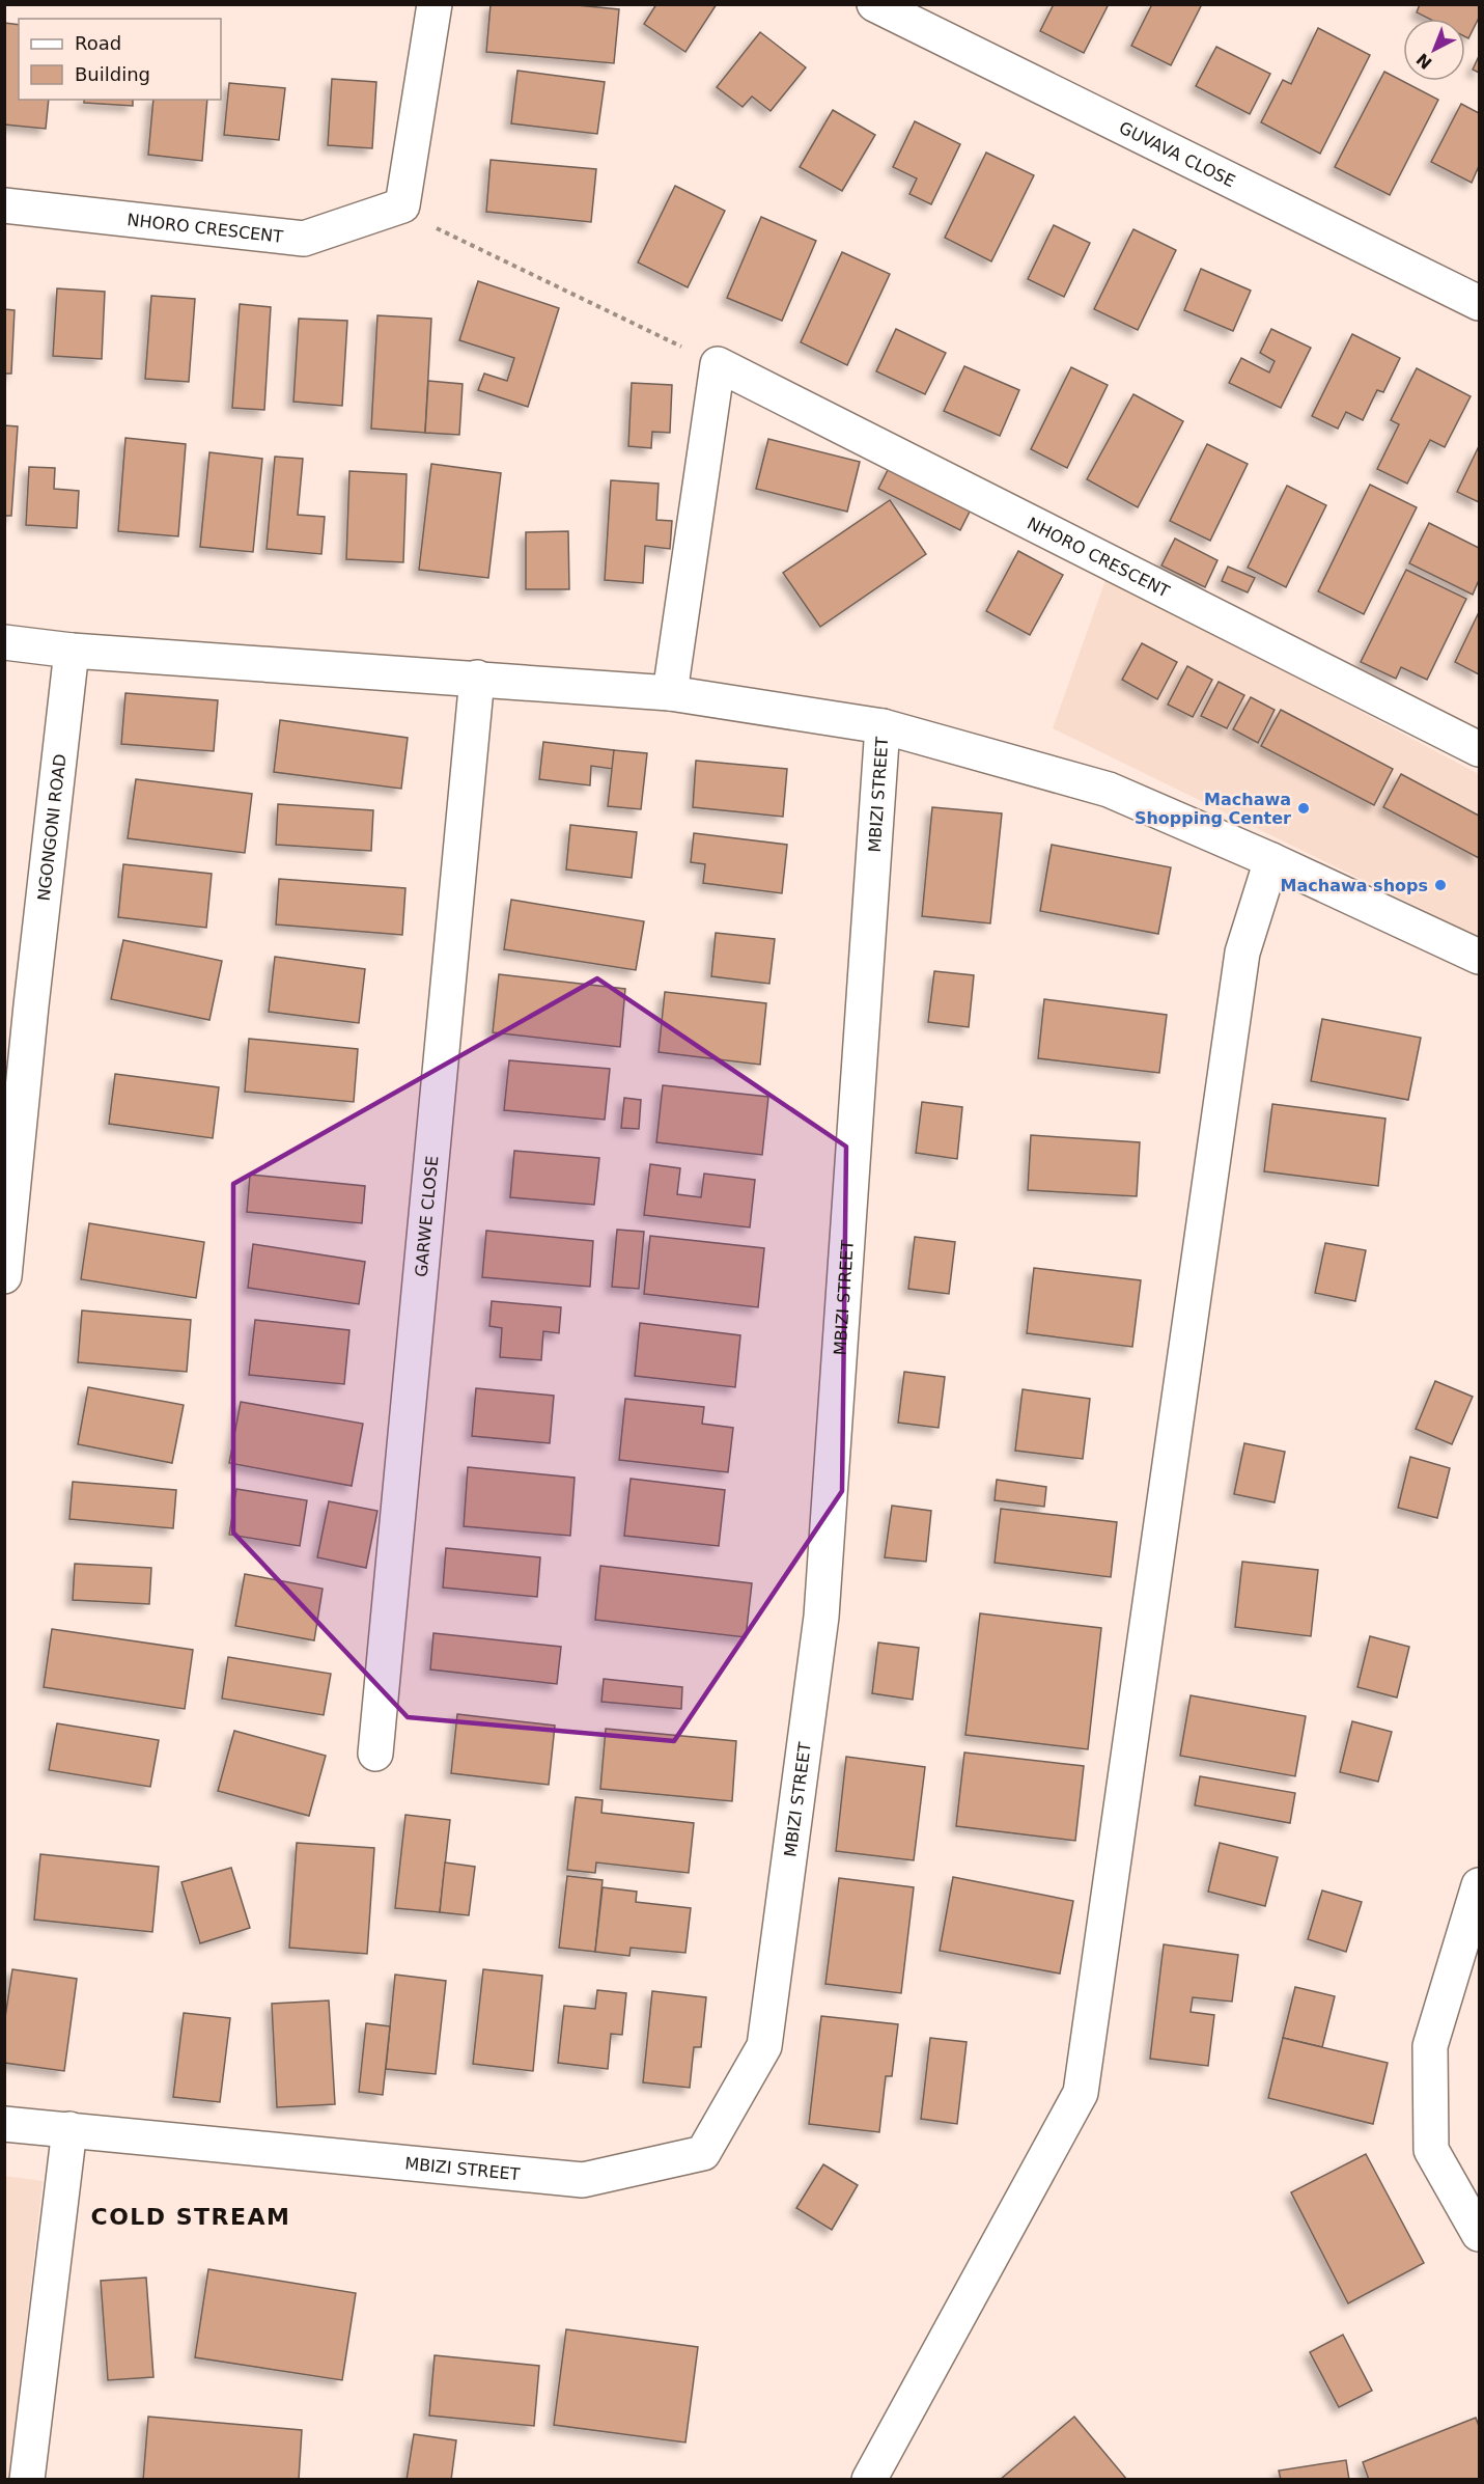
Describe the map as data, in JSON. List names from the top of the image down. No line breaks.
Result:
{"streets":{"street":["GUVAVA CLOSE","NHORO CRESCENT","MBIZI STREET","NGONGONI ROAD","GARWE CLOSE"]},"districts":["COLD STREAM"],"places":["Machawa Shopping Center","Machawa shops"],"legend":["Road","Building"],"north":"bottom left"}
